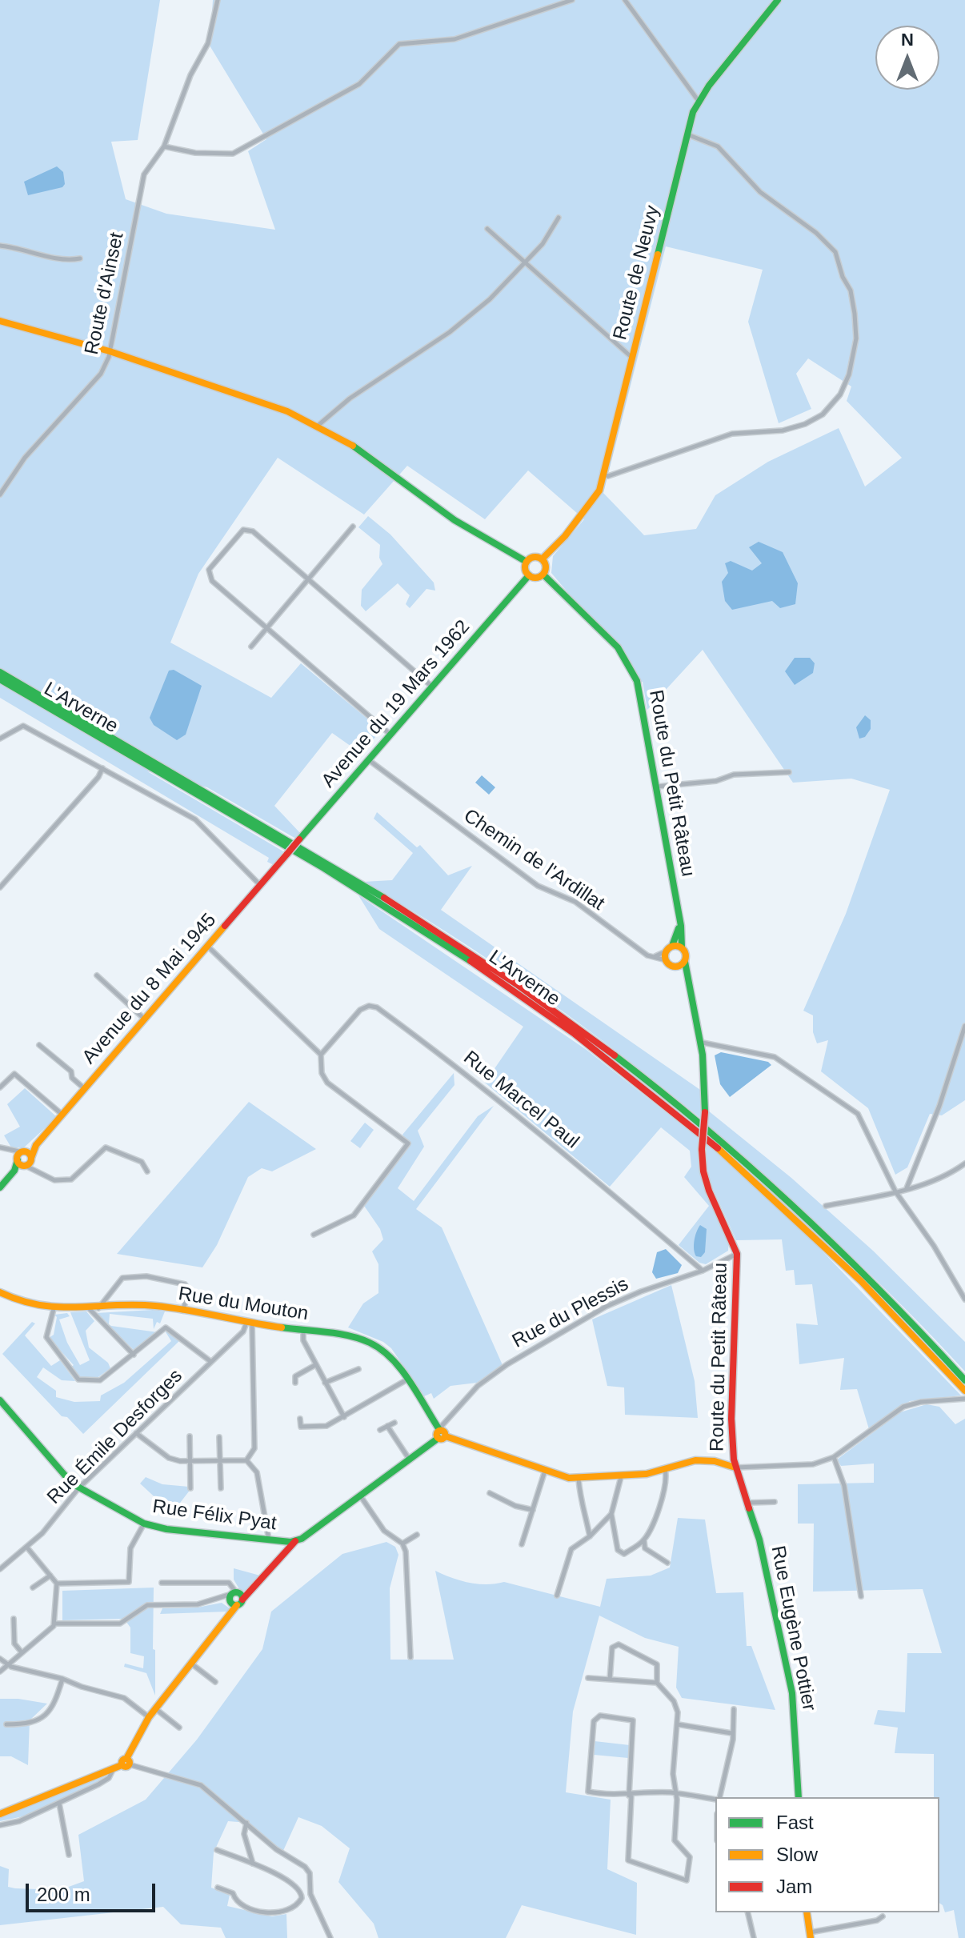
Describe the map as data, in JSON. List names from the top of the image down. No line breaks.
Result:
{"streets":{"main road":["Route de Neuvy","Avenue du 19 Mars 1962","L'Arverne","Route du Petit Râteau","Avenue du 8 Mai 1945","Rue du Mouton","Rue Félix Pyat","Rue Eugène Pottier"],"street":["Route d'Ainset","Chemin de l'Ardillat","Rue Marcel Paul","Rue du Plessis","Rue Émile Desforges"]},"crossings":[["Route de Neuvy","Avenue du 19 Mars 1962"],["Route de Neuvy","Route du Petit Râteau"],["Avenue du 19 Mars 1962","Route du Petit Râteau"],["Avenue du 19 Mars 1962","Chemin de l'Ardillat"],["Avenue du 19 Mars 1962","Avenue du 8 Mai 1945"],["Route du Petit Râteau","Chemin de l'Ardillat"],["Route du Petit Râteau","Rue du Plessis"],["Route du Petit Râteau","Rue Eugène Pottier"],["Rue Marcel Paul","Rue du Plessis"],["Rue du Mouton","Rue du Plessis"],["Rue du Mouton","Rue Émile Desforges"],["Rue du Mouton","Rue Félix Pyat"],["Rue du Plessis","Rue Félix Pyat"],["Rue Émile Desforges","Rue Félix Pyat"]],"legend":["Fast","Slow","Jam"],"scale_bar":"200 m","north":"top"}
